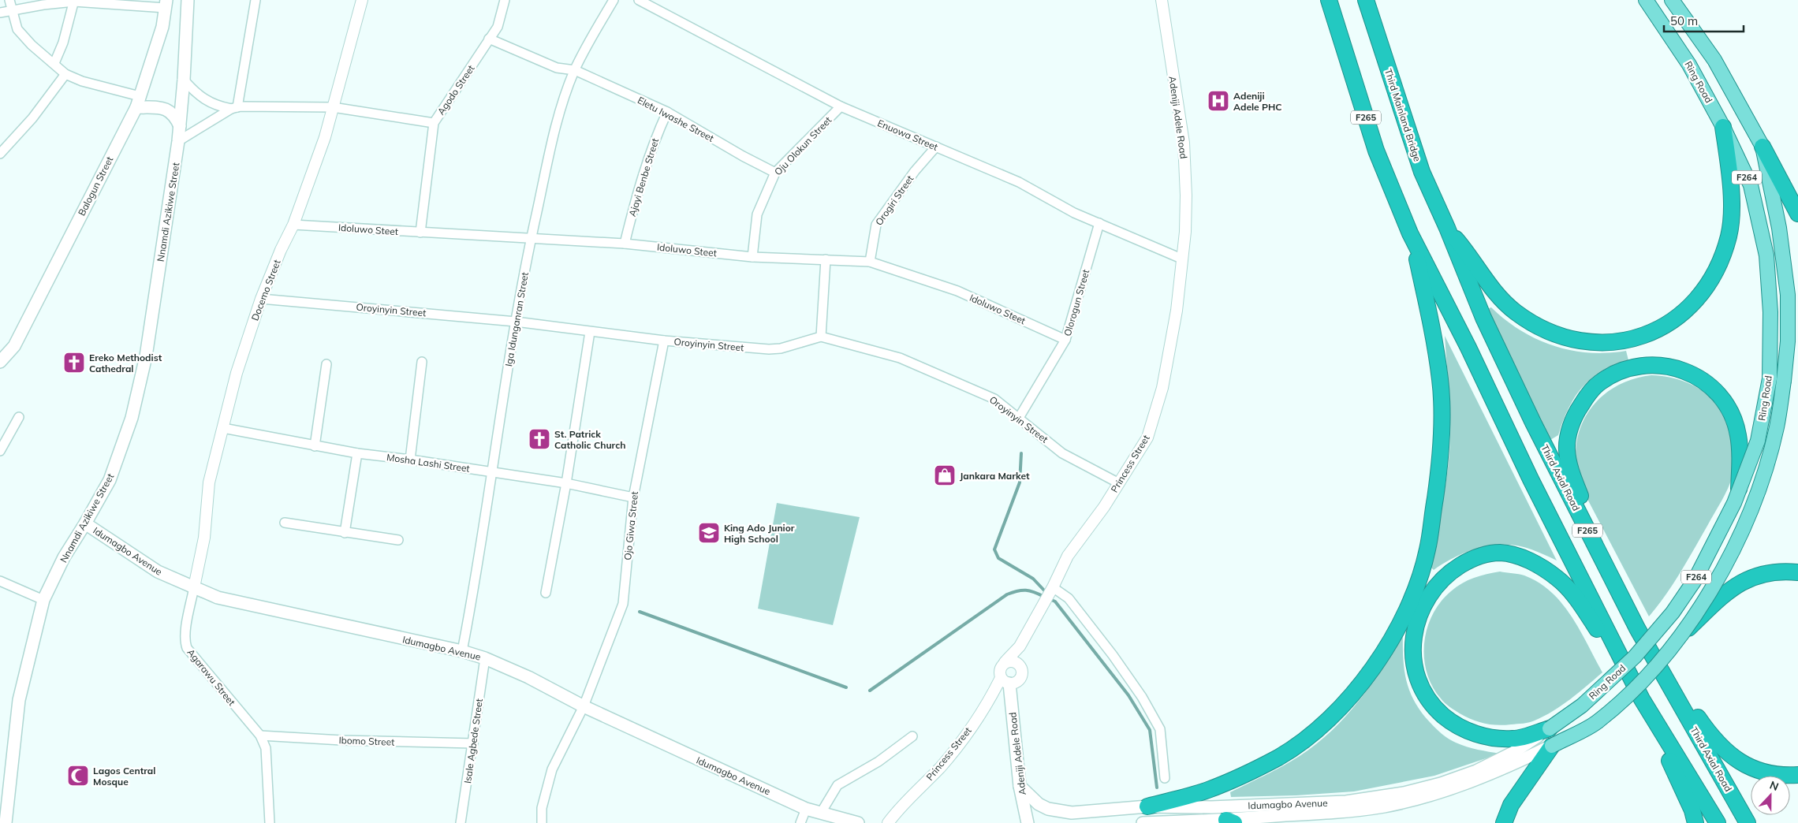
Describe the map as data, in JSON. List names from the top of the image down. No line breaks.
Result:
{"streets":{"highway":["Third Mainland Bridge","F265","F264","Third Axial Road"],"main road":["Ring Road","Adeniji Adele Road","Balogun Street","Nnamdi Azikiwe Street","Idumagbo Avenue"],"street":["Agodo Street","Eletu Iwashe Street","Enuowa Street","Oju Olokun Street","Ajayi Benbe Street","Orogiri Street","Idoluwo Steet","Docemo Street","Olorogun Street","Oroyinyin Street","Iga Idunganran Street","Mosha Lashi Street","Princess Street","Ojo Giwa Street","Agarawu Street","Ibomo Street","Isale Agbede Street"]},"crossings":[["Ring Road","F264"],["Ring Road","Idumagbo Avenue"],["Agodo Street","Eletu Iwashe Street"],["Agodo Street","Idoluwo Steet"],["Third Mainland Bridge","Third Axial Road"],["Adeniji Adele Road","Enuowa Street"],["Adeniji Adele Road","Princess Street"],["Adeniji Adele Road","Idumagbo Avenue"],["F265","F264"],["Eletu Iwashe Street","Oju Olokun Street"],["Eletu Iwashe Street","Ajayi Benbe Street"],["Eletu Iwashe Street","Iga Idunganran Street"],["Enuowa Street","Oju Olokun Street"],["Enuowa Street","Orogiri Street"],["Enuowa Street","Olorogun Street"],["Enuowa Street","Princess Street"],["Oju Olokun Street","Idoluwo Steet"],["Ajayi Benbe Street","Idoluwo Steet"],["F264","Idumagbo Avenue"],["Orogiri Street","Idoluwo Steet"],["Nnamdi Azikiwe Street","Idumagbo Avenue"],["Idoluwo Steet","Docemo Street"],["Idoluwo Steet","Olorogun Street"],["Idoluwo Steet","Iga Idunganran Street"],["Docemo Street","Oroyinyin Street"],["Docemo Street","Mosha Lashi Street"],["Docemo Street","Idumagbo Avenue"],["Docemo Street","Agarawu Street"],["Olorogun Street","Oroyinyin Street"],["Oroyinyin Street","Iga Idunganran Street"],["Oroyinyin Street","Princess Street"],["Oroyinyin Street","Ojo Giwa Street"],["Iga Idunganran Street","Mosha Lashi Street"],["Iga Idunganran Street","Idumagbo Avenue"],["Mosha Lashi Street","Ojo Giwa Street"],["Ojo Giwa Street","Idumagbo Avenue"],["Idumagbo Avenue","Agarawu Street"],["Idumagbo Avenue","Isale Agbede Street"],["Agarawu Street","Ibomo Street"],["Ibomo Street","Isale Agbede Street"]],"places":{"hospital":["Adeniji Adele PHC"],"church":["Ereko Methodist Cathedral","St. Patrick Catholic Church"],"shop":["Jankara Market"],"school or university":["King Ado Junior High School"],"mosque":["Lagos Central Mosque"]},"scale_bar":"50 m","north":"top"}
